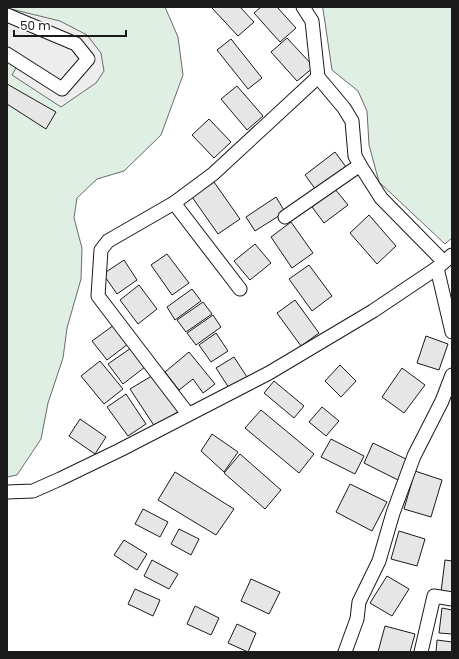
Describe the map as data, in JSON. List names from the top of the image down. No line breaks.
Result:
{"scale_bar":"50 m"}
